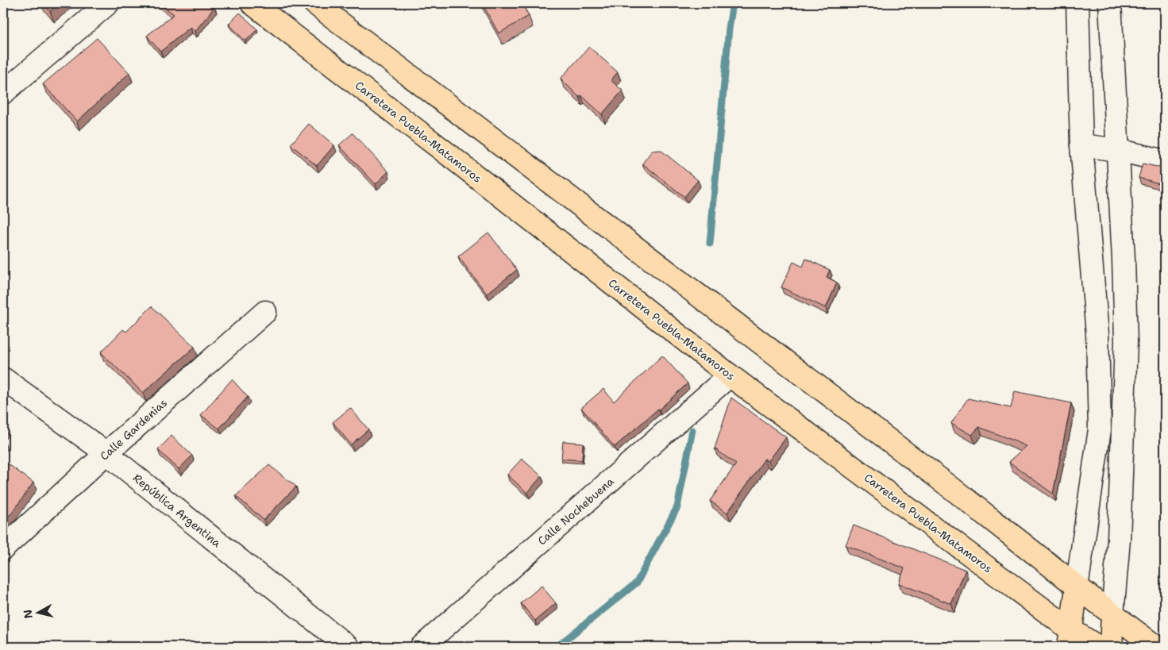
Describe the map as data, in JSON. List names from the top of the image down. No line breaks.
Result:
{"streets":{"main road":["Carretera Puebla-Matamoros"],"street":["Calle Gardenias","República Argentina","Calle Nochebuena"]},"crossings":[["Carretera Puebla-Matamoros","Calle Nochebuena"],["Calle Gardenias","República Argentina"]],"north":"left"}
